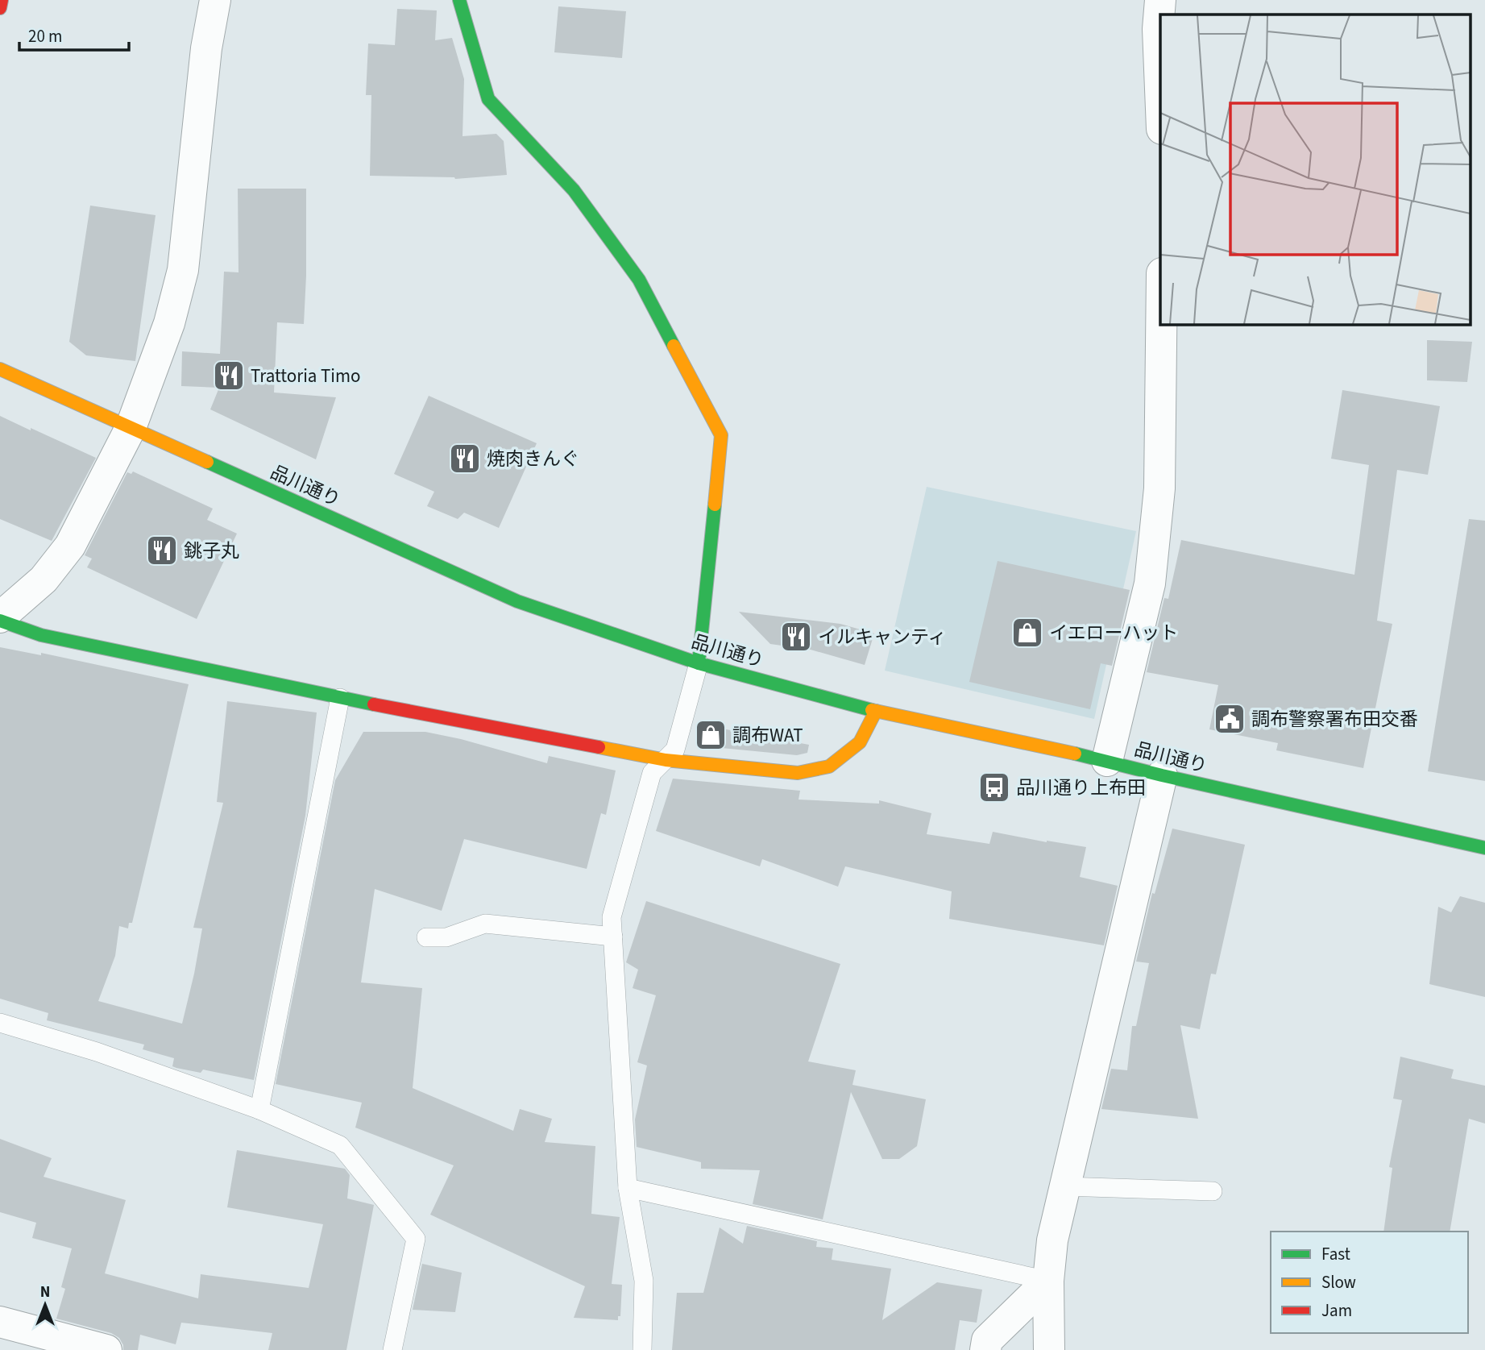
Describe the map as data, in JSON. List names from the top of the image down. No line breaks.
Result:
{"streets":{"street":["品川通り"]},"places":{"restaurant":["Trattoria Timo","焼肉きんぐ","銚子丸","イルキャンティ"],"shop":["イエローハット","調布WAT"],"public building":["調布警察署布田交番"],"bus stop":["品川通り上布田"]},"legend":["Fast","Slow","Jam"],"scale_bar":"20 m","north":"top"}
